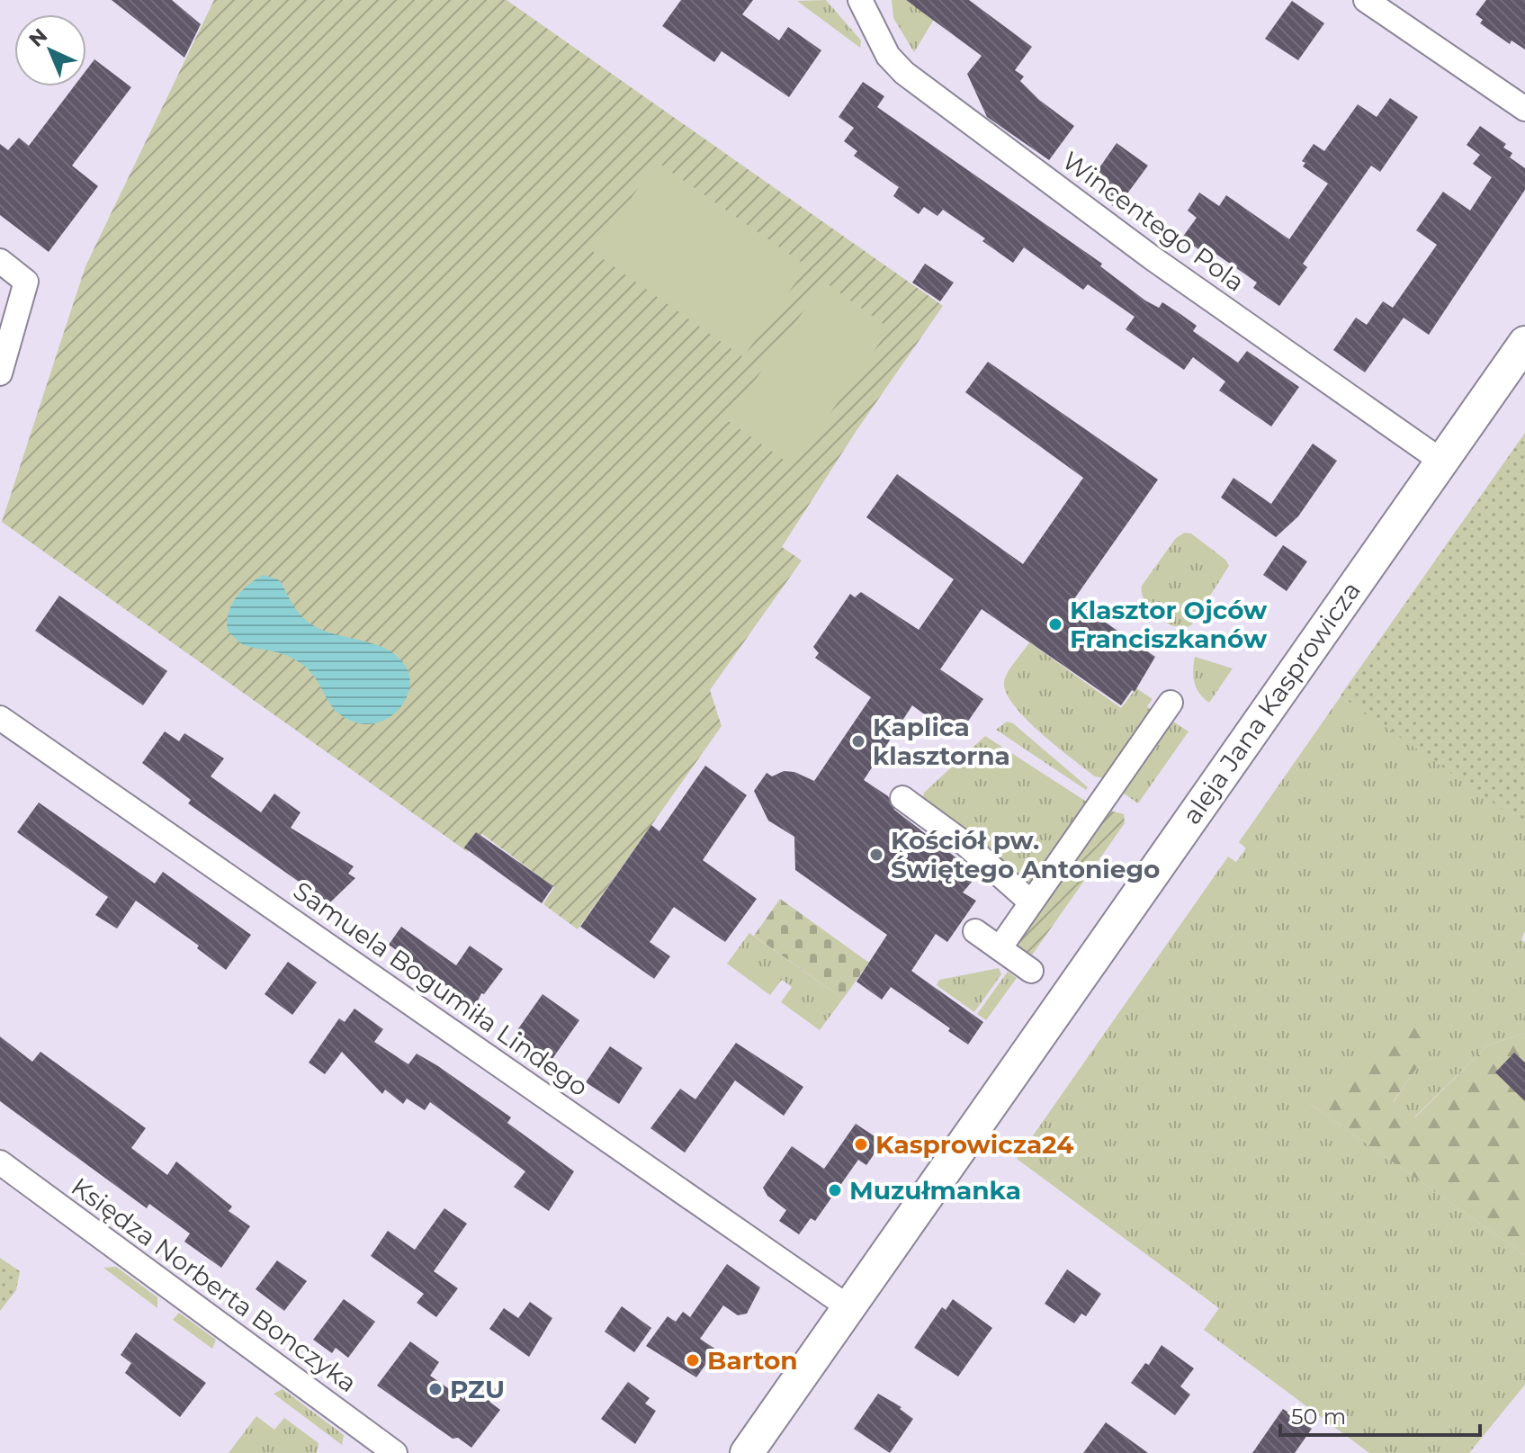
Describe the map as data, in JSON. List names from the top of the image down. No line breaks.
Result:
{"streets":{"street":["Wincentego Pola","aleja Jana Kasprowicza","Samuela Bogumiła Lindego","Księdza Norberta Bonczyka"]},"crossings":[["Wincentego Pola","aleja Jana Kasprowicza"],["aleja Jana Kasprowicza","Samuela Bogumiła Lindego"]],"places":["Klasztor Ojców Franciszkanów","Kaplica klasztorna","Kościół pw. Świętego Antoniego","Kasprowicza24","Muzułmanka","Barton","PZU"],"scale_bar":"50 m","north":"top left"}
